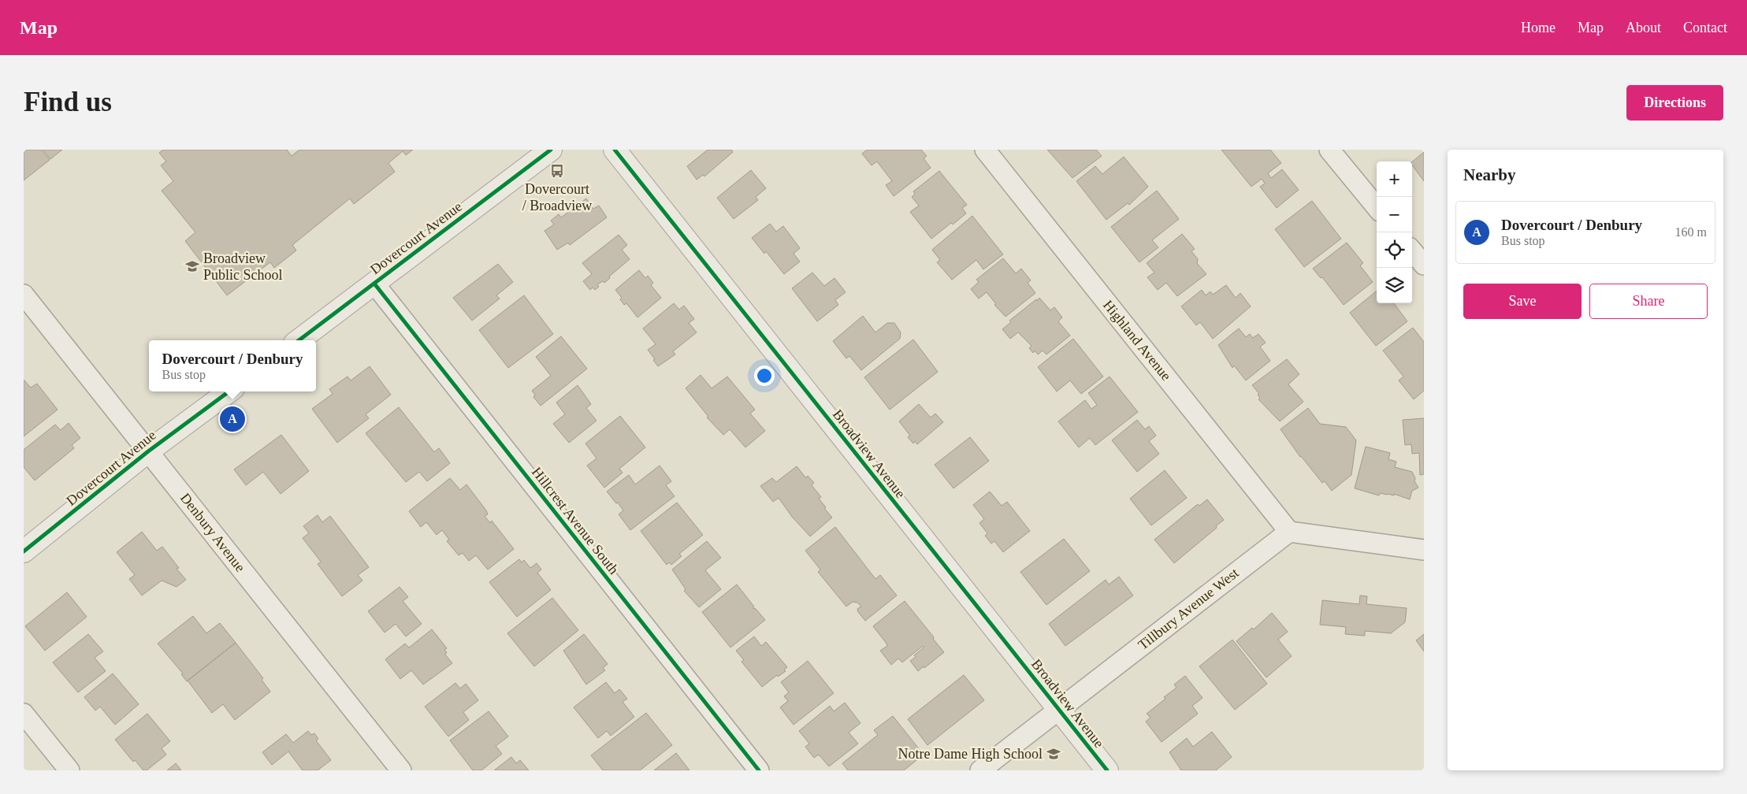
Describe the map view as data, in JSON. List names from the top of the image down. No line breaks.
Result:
{"streets":{"street":["Dovercourt Avenue","Highland Avenue","Broadview Avenue","Hillcrest Avenue South","Denbury Avenue","Tillbury Avenue West"]},"crossings":[["Dovercourt Avenue","Hillcrest Avenue South"],["Dovercourt Avenue","Denbury Avenue"],["Highland Avenue","Tillbury Avenue West"],["Broadview Avenue","Tillbury Avenue West"]],"places":{"bus stop":["Dovercourt / Broadview"],"school or university":["Broadview Public School","Notre Dame High School"]},"page":{"header":"Map","nav":["Home","Map","About","Contact"],"buttons":["Directions",["Save","Share"]],"title":"Find us","heading":"Nearby","map_buttons":["+","−"],"list":[{"mark":"A","name":"Dovercourt / Denbury","note":"Bus stop","value":"160 m"}],"popup":["Dovercourt / Denbury","Bus stop"],"pins":"A"}}
